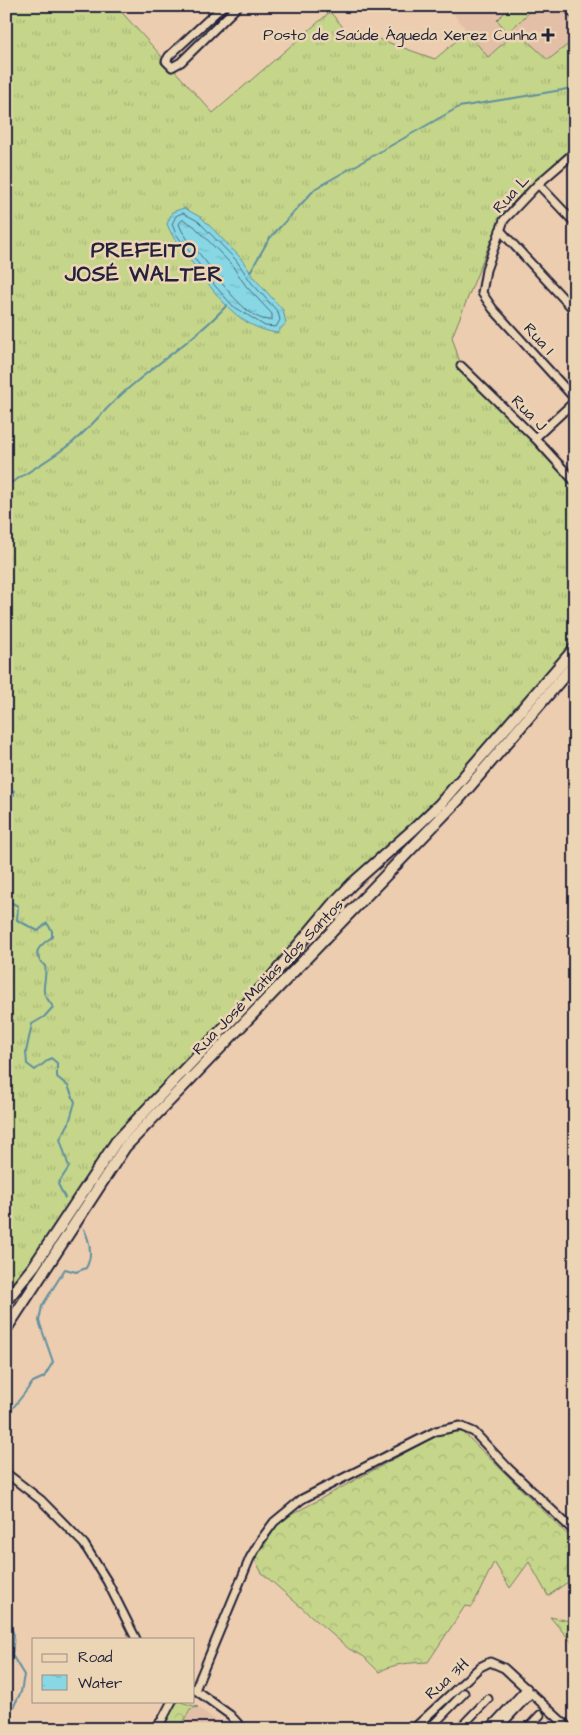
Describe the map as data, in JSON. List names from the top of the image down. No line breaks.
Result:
{"streets":{"main road":["Rua José Matias dos Santos"],"street":["Rua L","Rua I","Rua J","Rua 3H"]},"crossings":[["Rua L","Rua I"]],"districts":["PREFEITO JOSÉ WALTER"],"places":{"health":["Posto de Saúde Águeda Xerez Cunha"]},"legend":["Road","Water"]}
